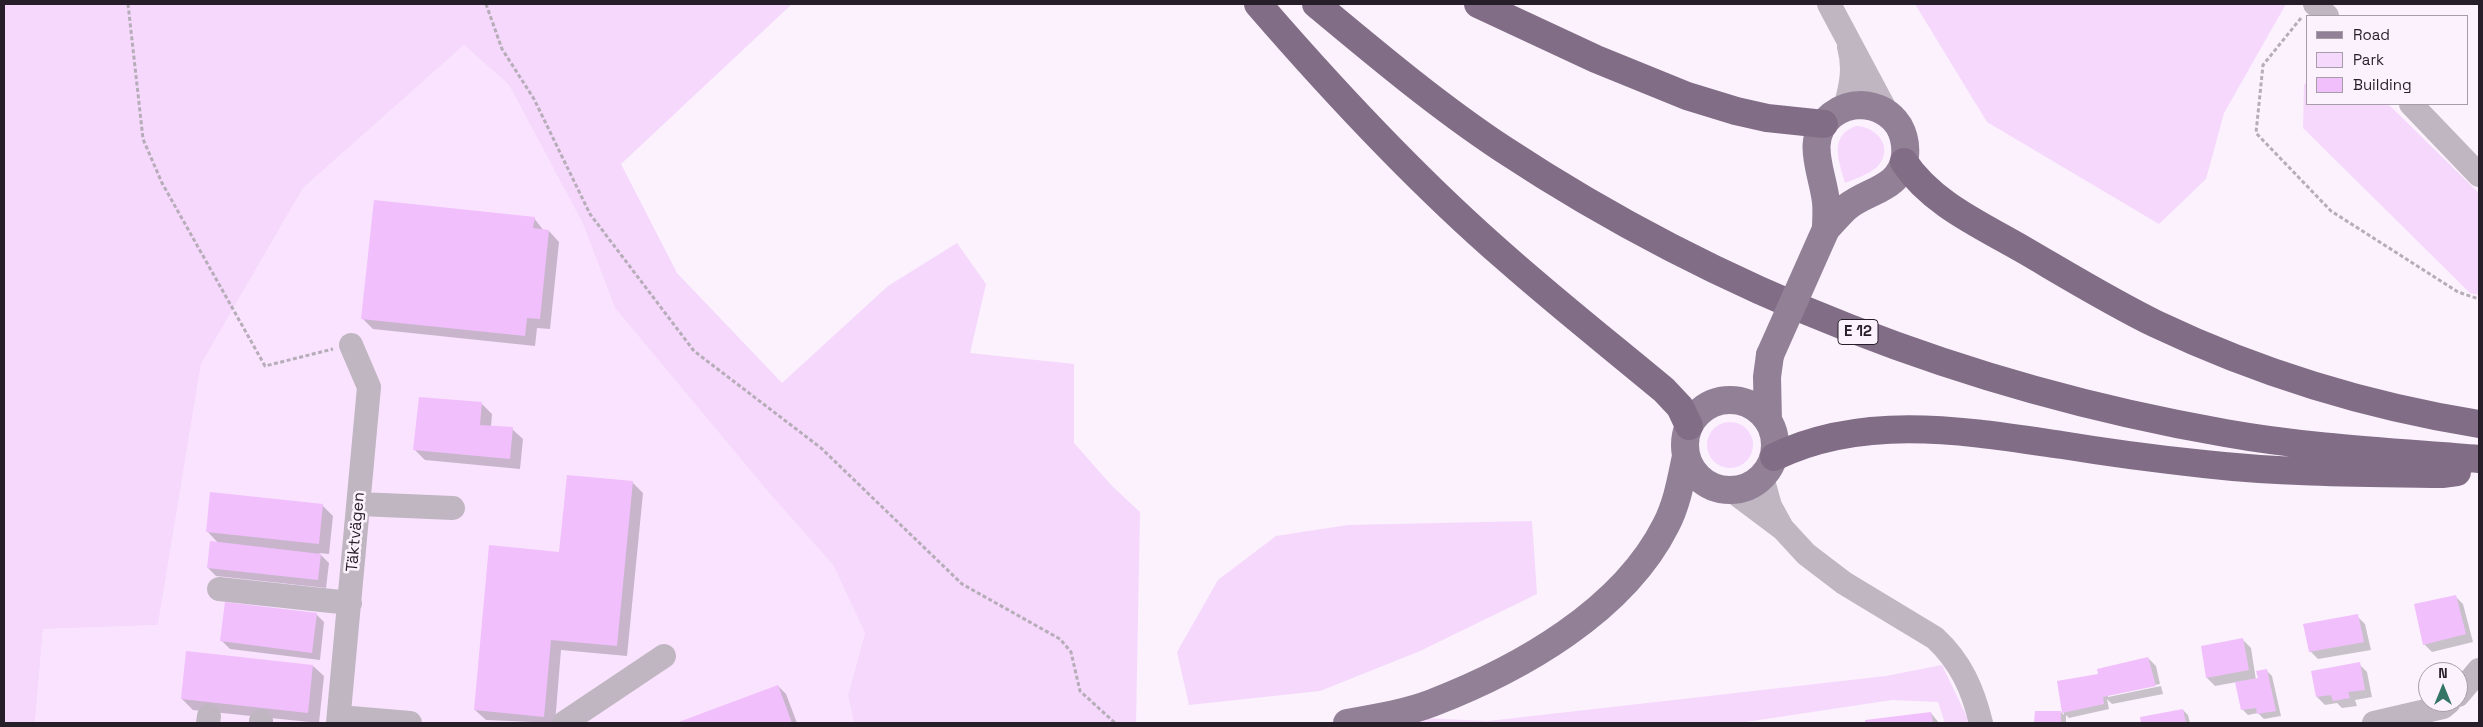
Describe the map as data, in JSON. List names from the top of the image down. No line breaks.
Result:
{"streets":{"highway":["E 12"],"street":["Täktvägen"]},"legend":["Road","Park","Building"],"north":"top"}
